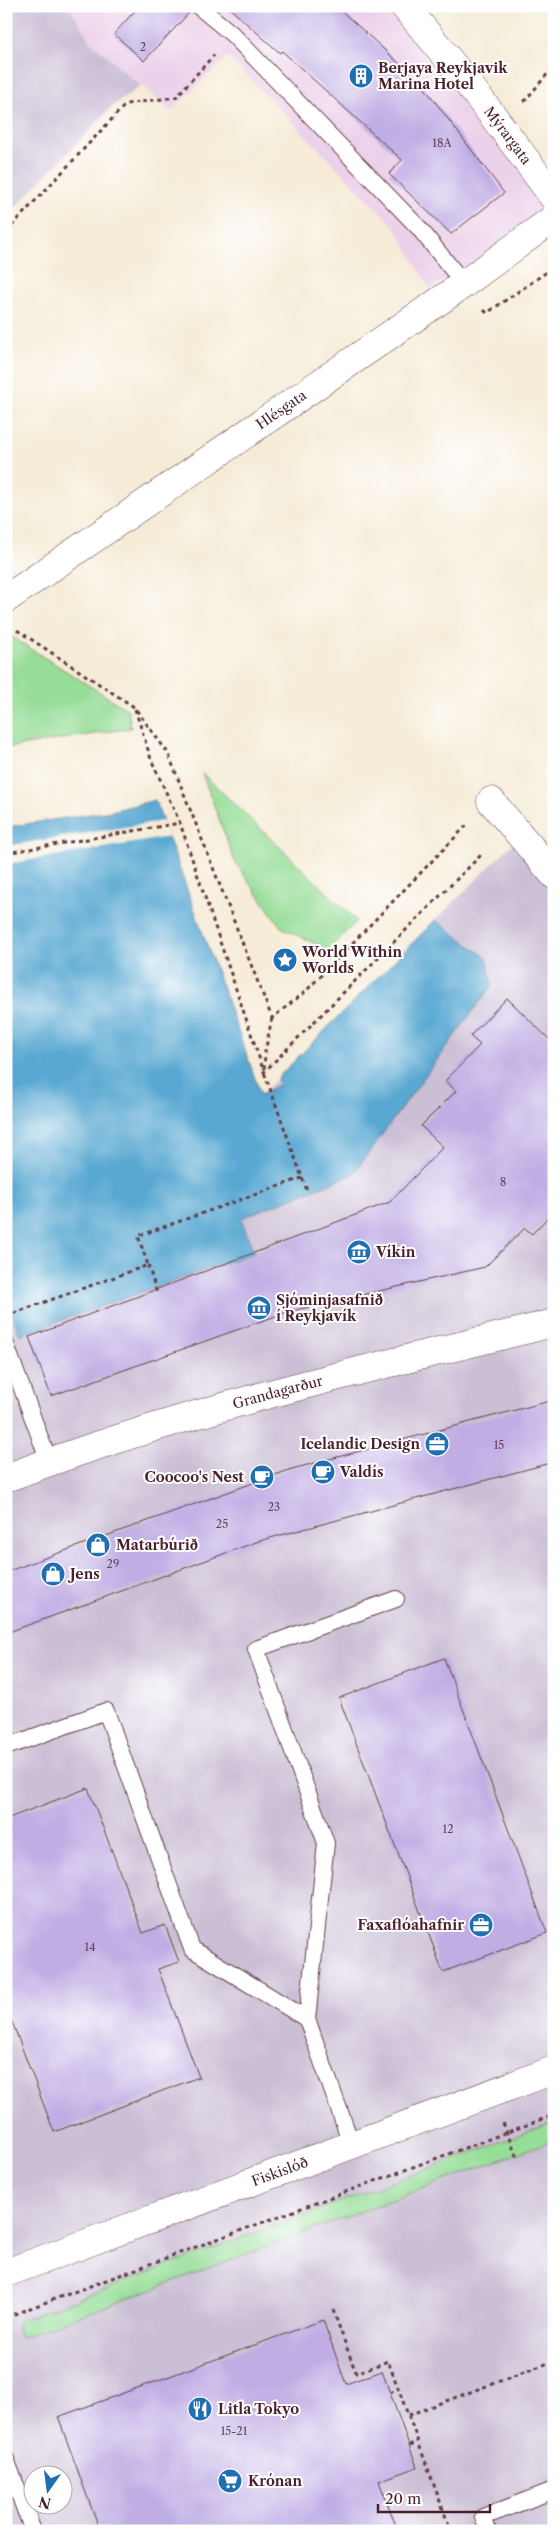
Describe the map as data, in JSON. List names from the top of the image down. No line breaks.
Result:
{"streets":{"street":["Mýrargata","Hlésgata","Grandagarður","Fiskislóð"]},"places":{"building":["Berjaya Reykjavik Marina Hotel"],"place":["World Within Worlds"],"museum":["Víkin","Sjóminjasafnið í Reykjavík"],"office":["Icelandic Design","Faxaflóahafnir"],"cafe":["Valdís","Coocoo's Nest"],"shop":["Matarbúrið","Jens"],"restaurant":["Litla Tokyo"],"supermarket":["Krónan"]},"house_numbers":["2","18A","8","15","23","25","29","12","14","15-21"],"scale_bar":"20 m","north":"bottom"}
